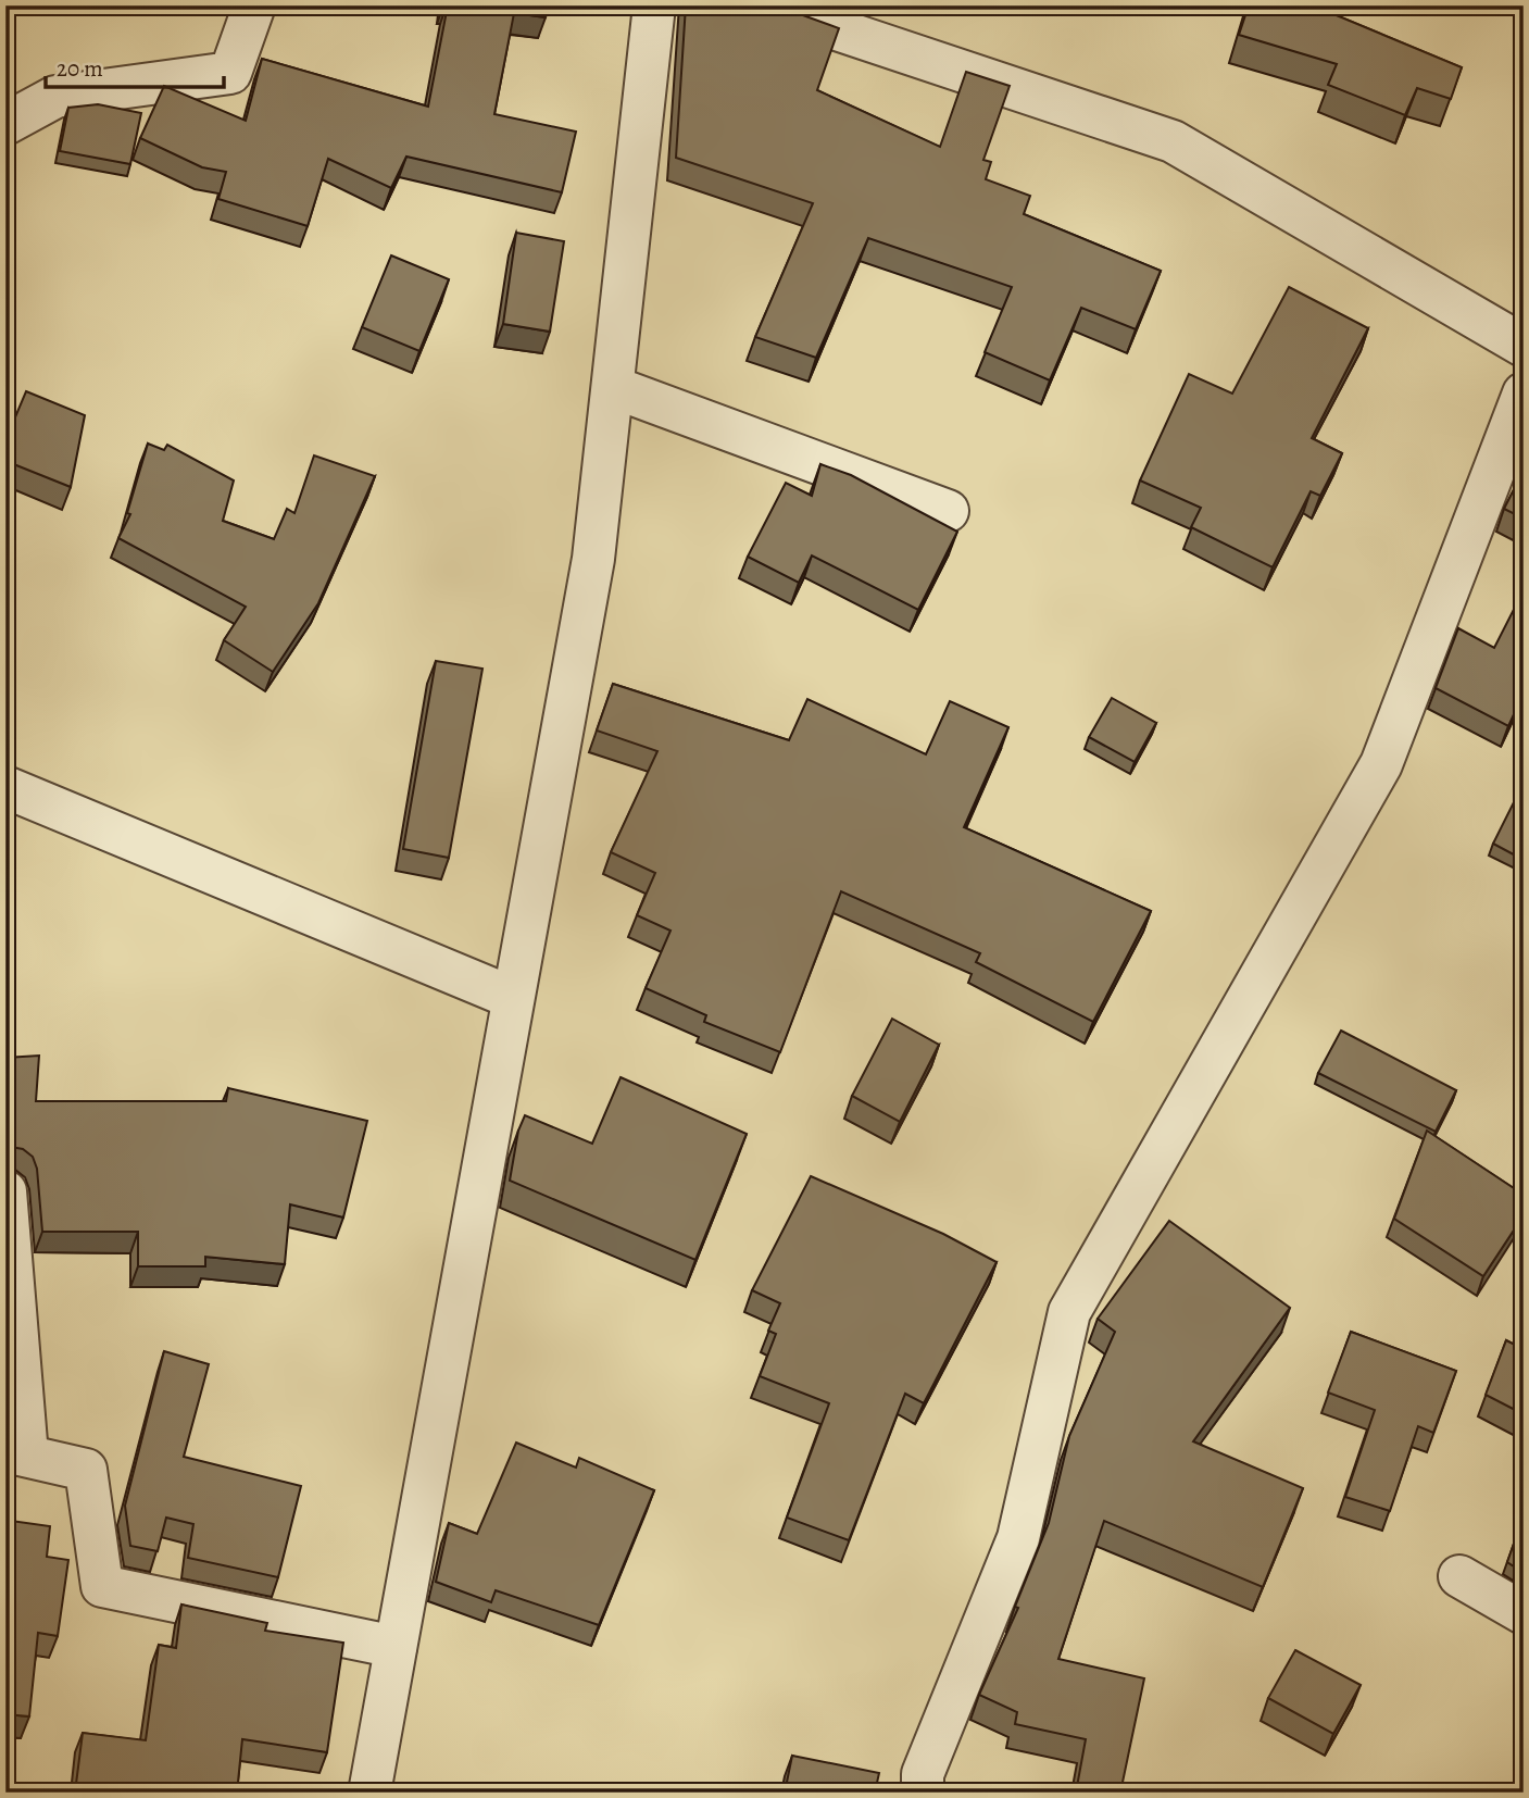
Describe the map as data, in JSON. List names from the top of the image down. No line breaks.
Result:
{"scale_bar":"20 m"}
